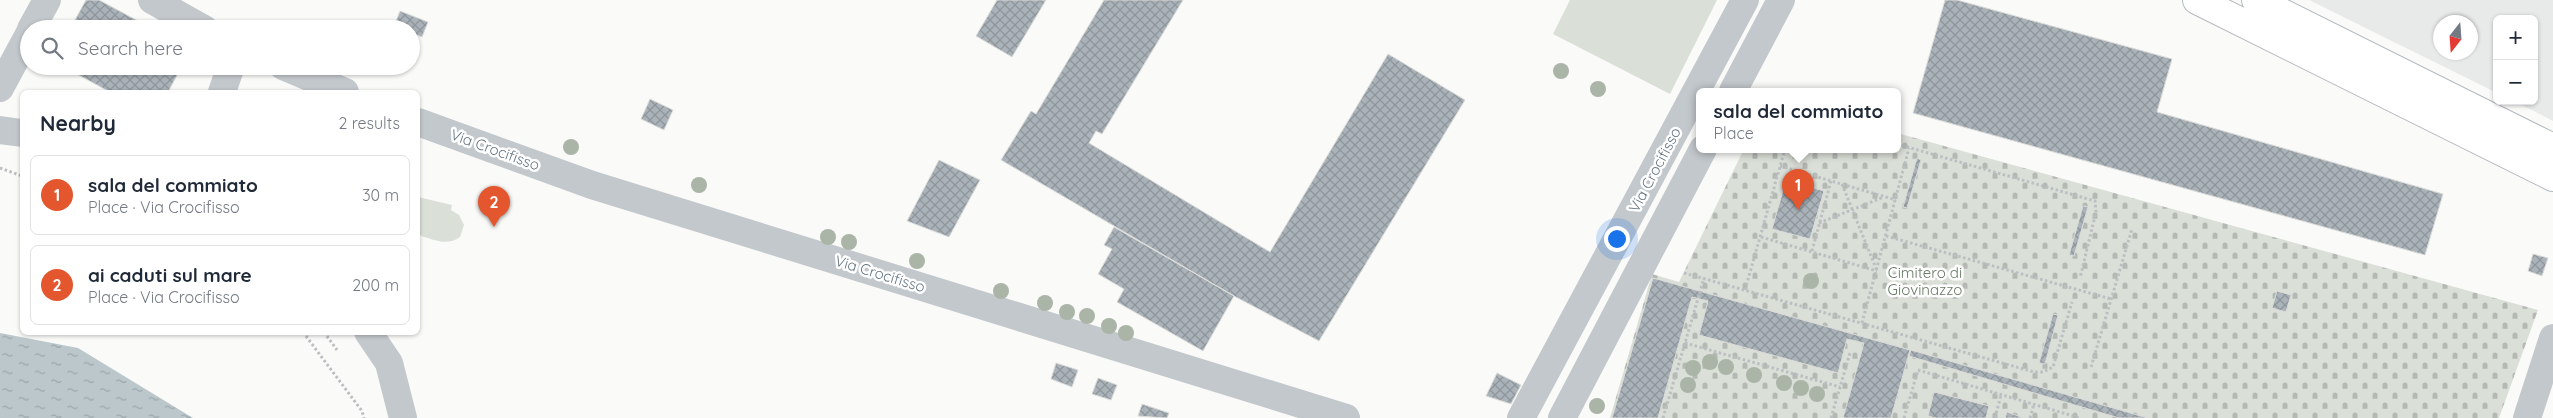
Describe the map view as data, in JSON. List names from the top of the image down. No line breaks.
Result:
{"streets":{"street":["Via Crocifisso"]},"parks":["Cimitero di Giovinazzo"],"north":"bottom","page":{"map_buttons":["+","−"],"search":"Search here","popup":["sala del commiato","Place"],"heading":["Nearby","2 results"],"list":[{"mark":"1","name":"sala del commiato","note":"Place · Via Crocifisso","value":"30 m"},{"mark":"2","name":"ai caduti sul mare","note":"Place · Via Crocifisso","value":"200 m"}],"pins":["1","2"]}}
